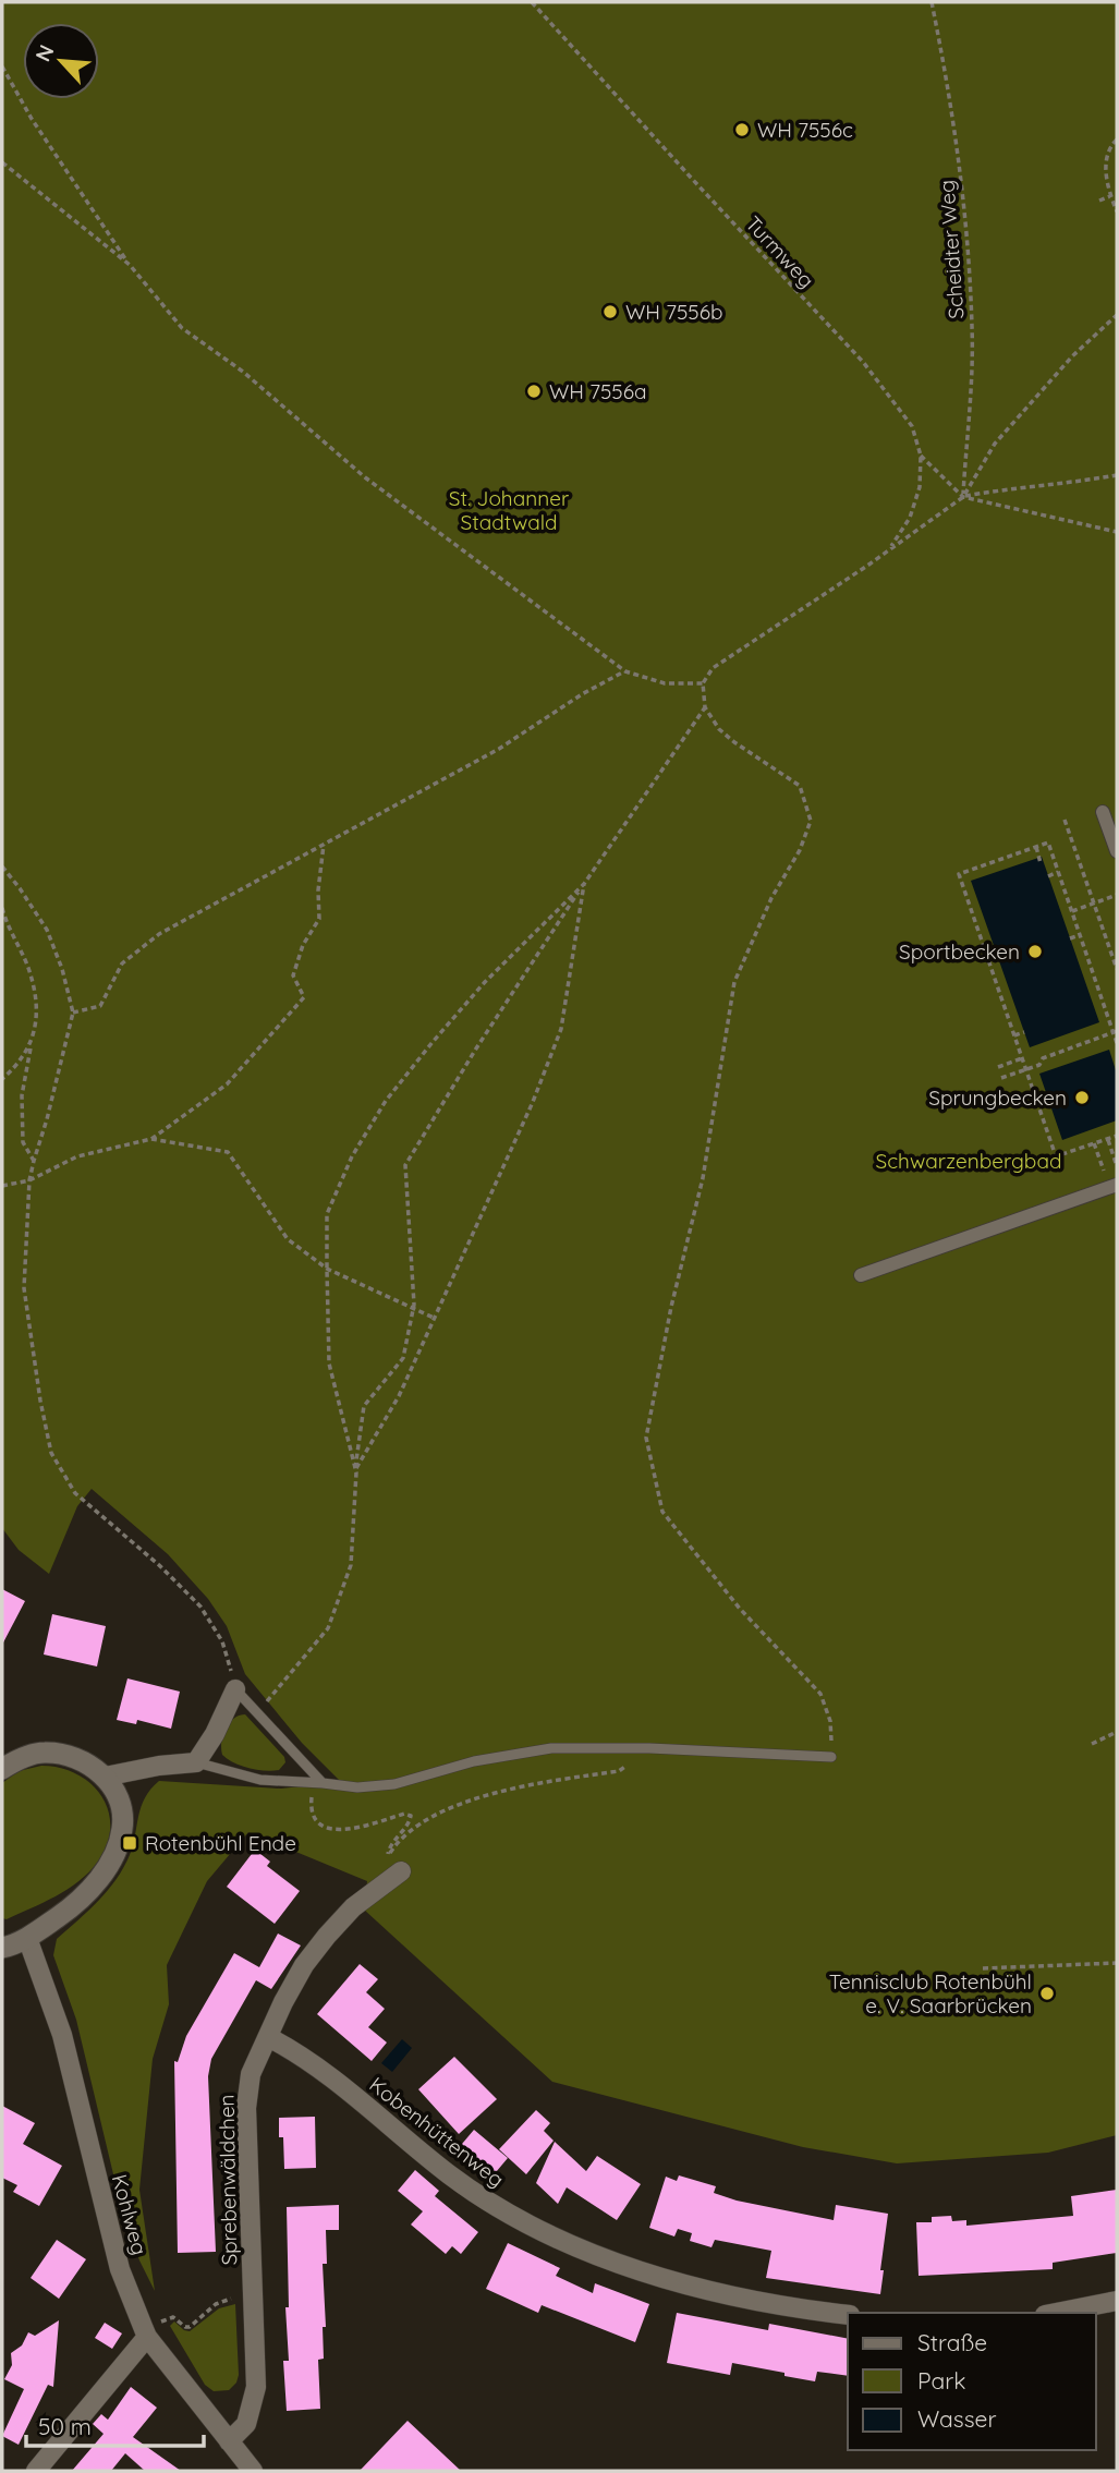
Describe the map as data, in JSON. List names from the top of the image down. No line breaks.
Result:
{"streets":{"street":["Kobenhüttenweg","Sprebenwäldchen","Kohlweg"],"path":["Scheidter Weg","Turmweg"]},"crossings":[["Kobenhüttenweg","Sprebenwäldchen"],["Sprebenwäldchen","Kohlweg"]],"parks":["St. Johanner Stadtwald","Schwarzenbergbad"],"places":{"other":["WH 7556c","WH 7556b","WH 7556a","Sportbecken","Sprungbecken","Tennisclub Rotenbühl e. V. Saarbrücken"],"transit":["Rotenbühl Ende"]},"legend":["Straße","Park","Wasser"],"scale_bar":"50 m","north":"top left"}
